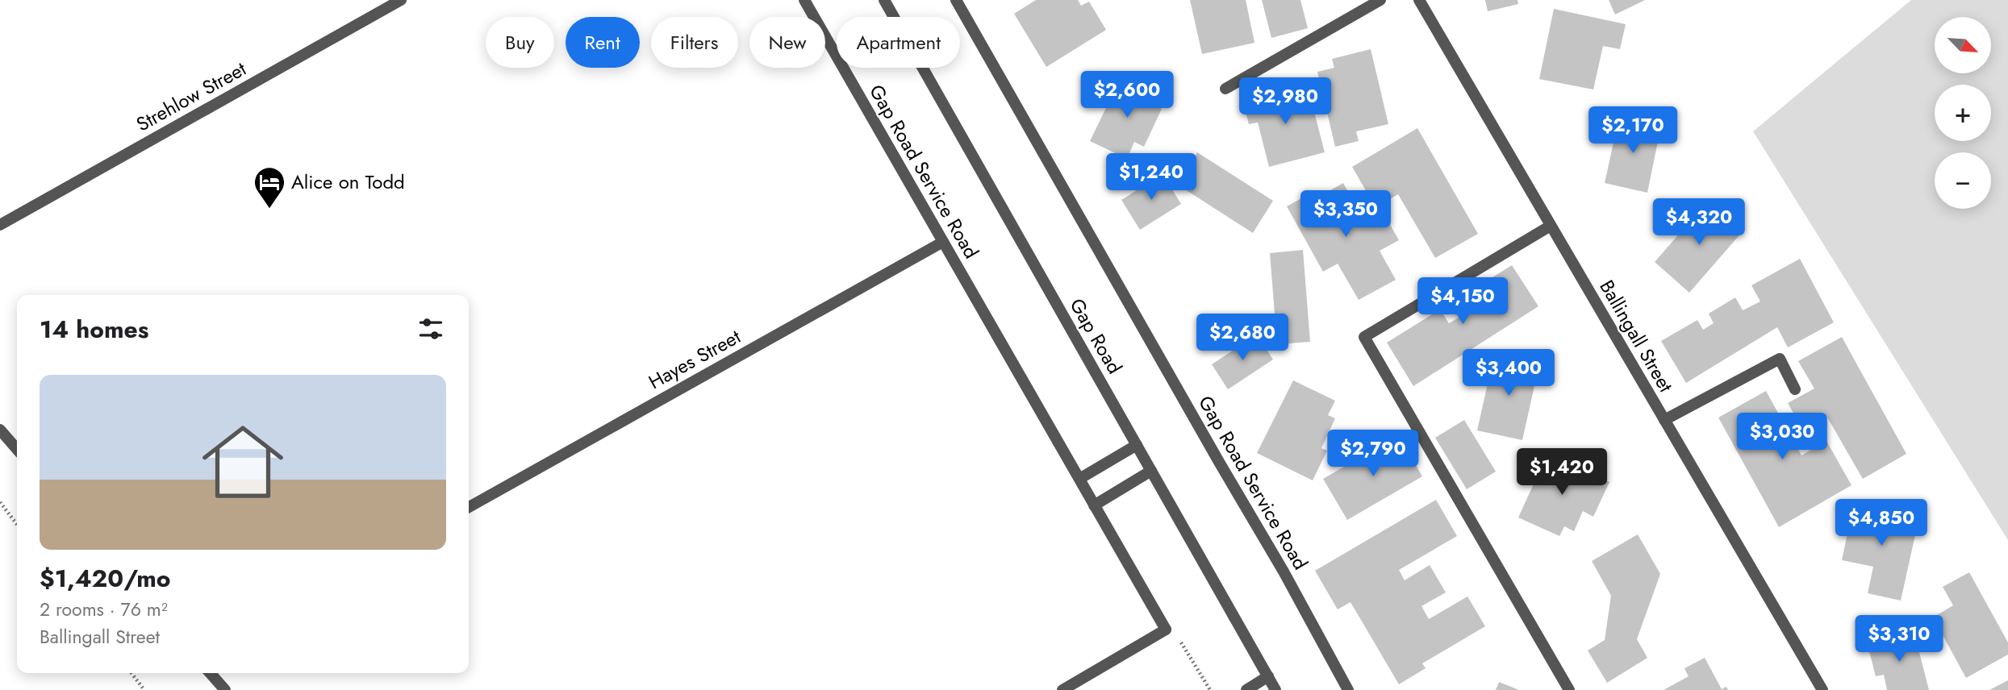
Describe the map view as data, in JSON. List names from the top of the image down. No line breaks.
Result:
{"streets":{"street":["Strehlow Street","Gap Road Service Road","Gap Road","Ballingall Street","Hayes Street"]},"crossings":[["Gap Road Service Road","Hayes Street"]],"places":{"hotel":["Alice on Todd"]},"north":"bottom right","page":{"map_buttons":["+","−"],"chip":["Buy","Rent","Filters","New","Apartment"],"price":["$2,600","$2,980","$2,170","$1,240","$3,350","$4,320","$4,150","$2,680","$3,400","$3,030","$2,790","$1,420","$4,850","$3,310"],"heading":"14 homes","list":[{"name":"$1,420/mo","note":"2 rooms · 76 m² · Ballingall Street"}]}}
